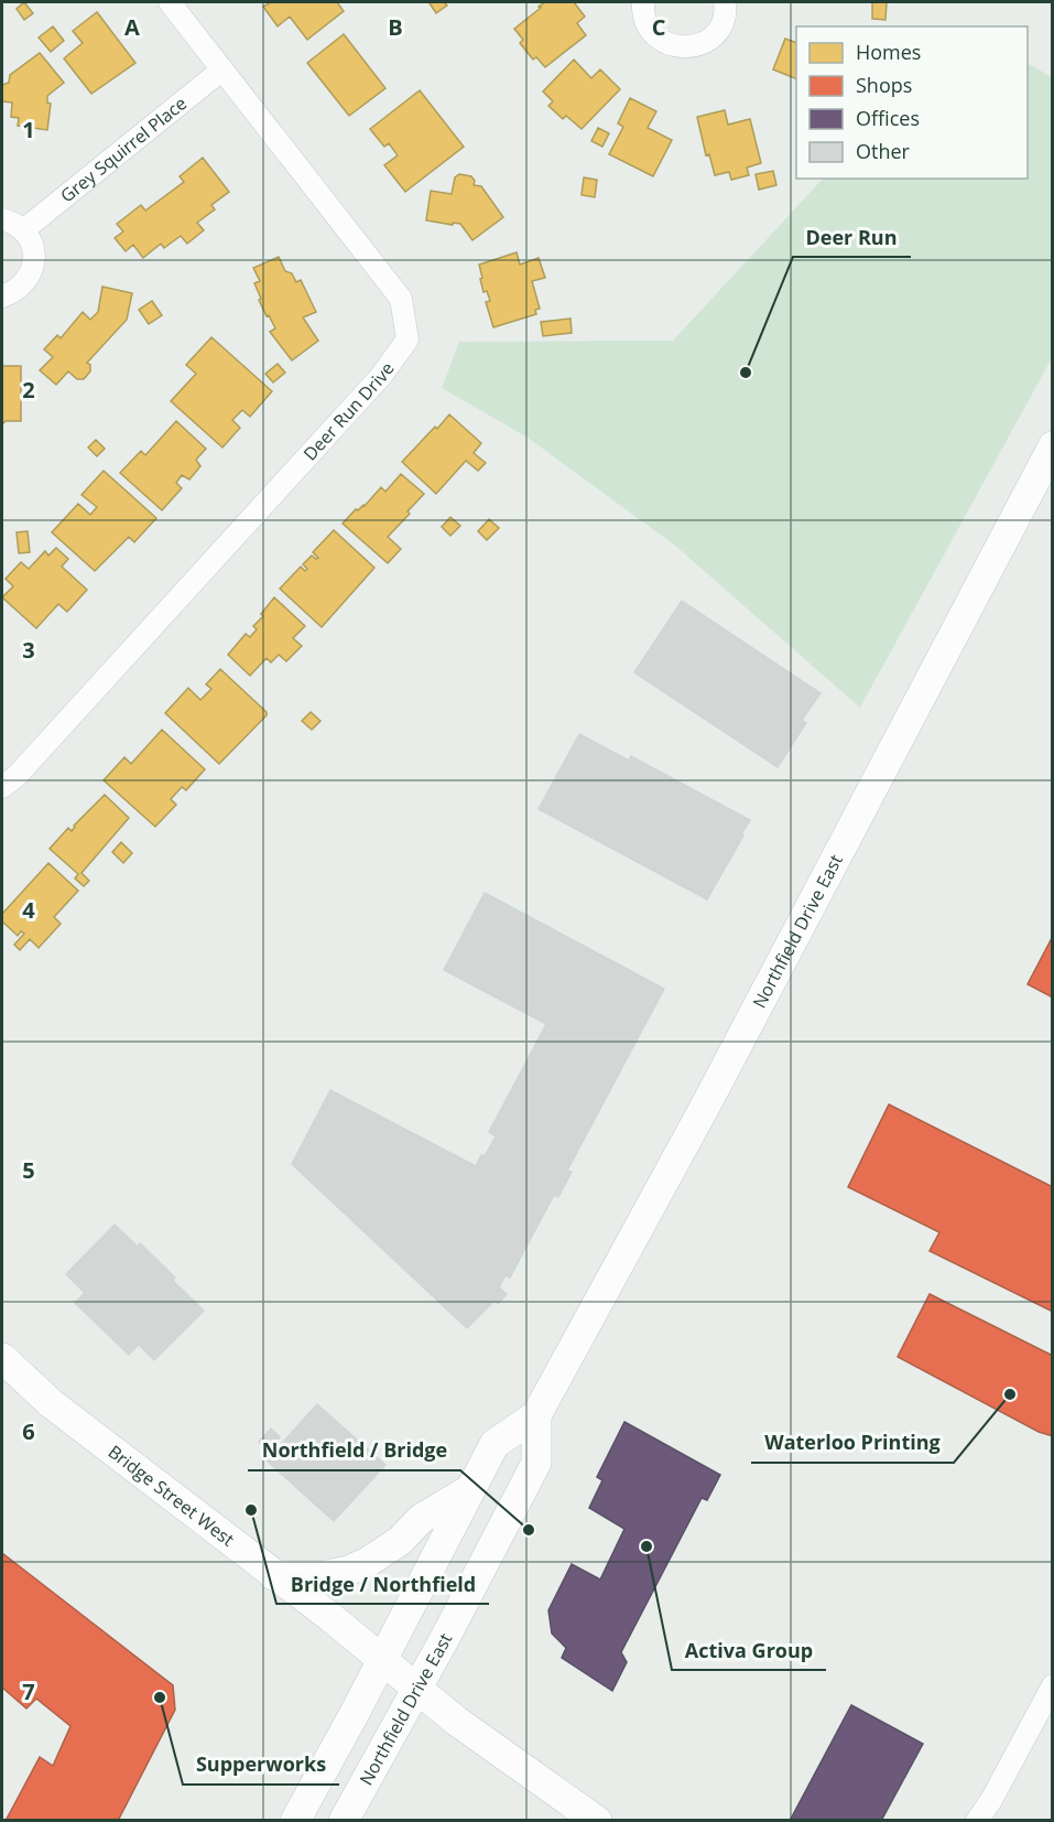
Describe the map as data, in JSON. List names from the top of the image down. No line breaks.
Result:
{"streets":{"main road":["Northfield Drive East","Bridge Street West"],"street":["Grey Squirrel Place","Deer Run Drive"]},"crossings":[["Grey Squirrel Place","Deer Run Drive"],["Northfield Drive East","Bridge Street West"]],"places":["Deer Run","Waterloo Printing","Bridge / Northfield","Northfield / Bridge","Activa Group","Supperworks"],"legend":["Homes","Shops","Offices","Other"],"grid":{"columns":["A","B","C"],"rows":["1","2","3","4","5","6","7"]}}
